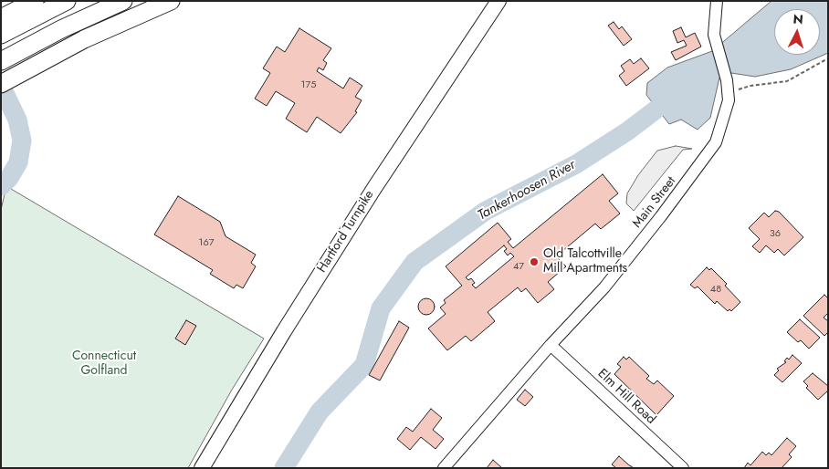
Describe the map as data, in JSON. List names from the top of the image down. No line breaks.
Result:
{"streets":{"main road":["Hartford Turnpike"],"street":["Main Street","Elm Hill Road"]},"crossings":[["Main Street","Elm Hill Road"]],"water":["Tankerhoosen River"],"parks":["Connecticut Golfland"],"places":["Old Talcottville Mill Apartments"],"house_numbers":["175","36","167","47","48"],"north":"top"}
